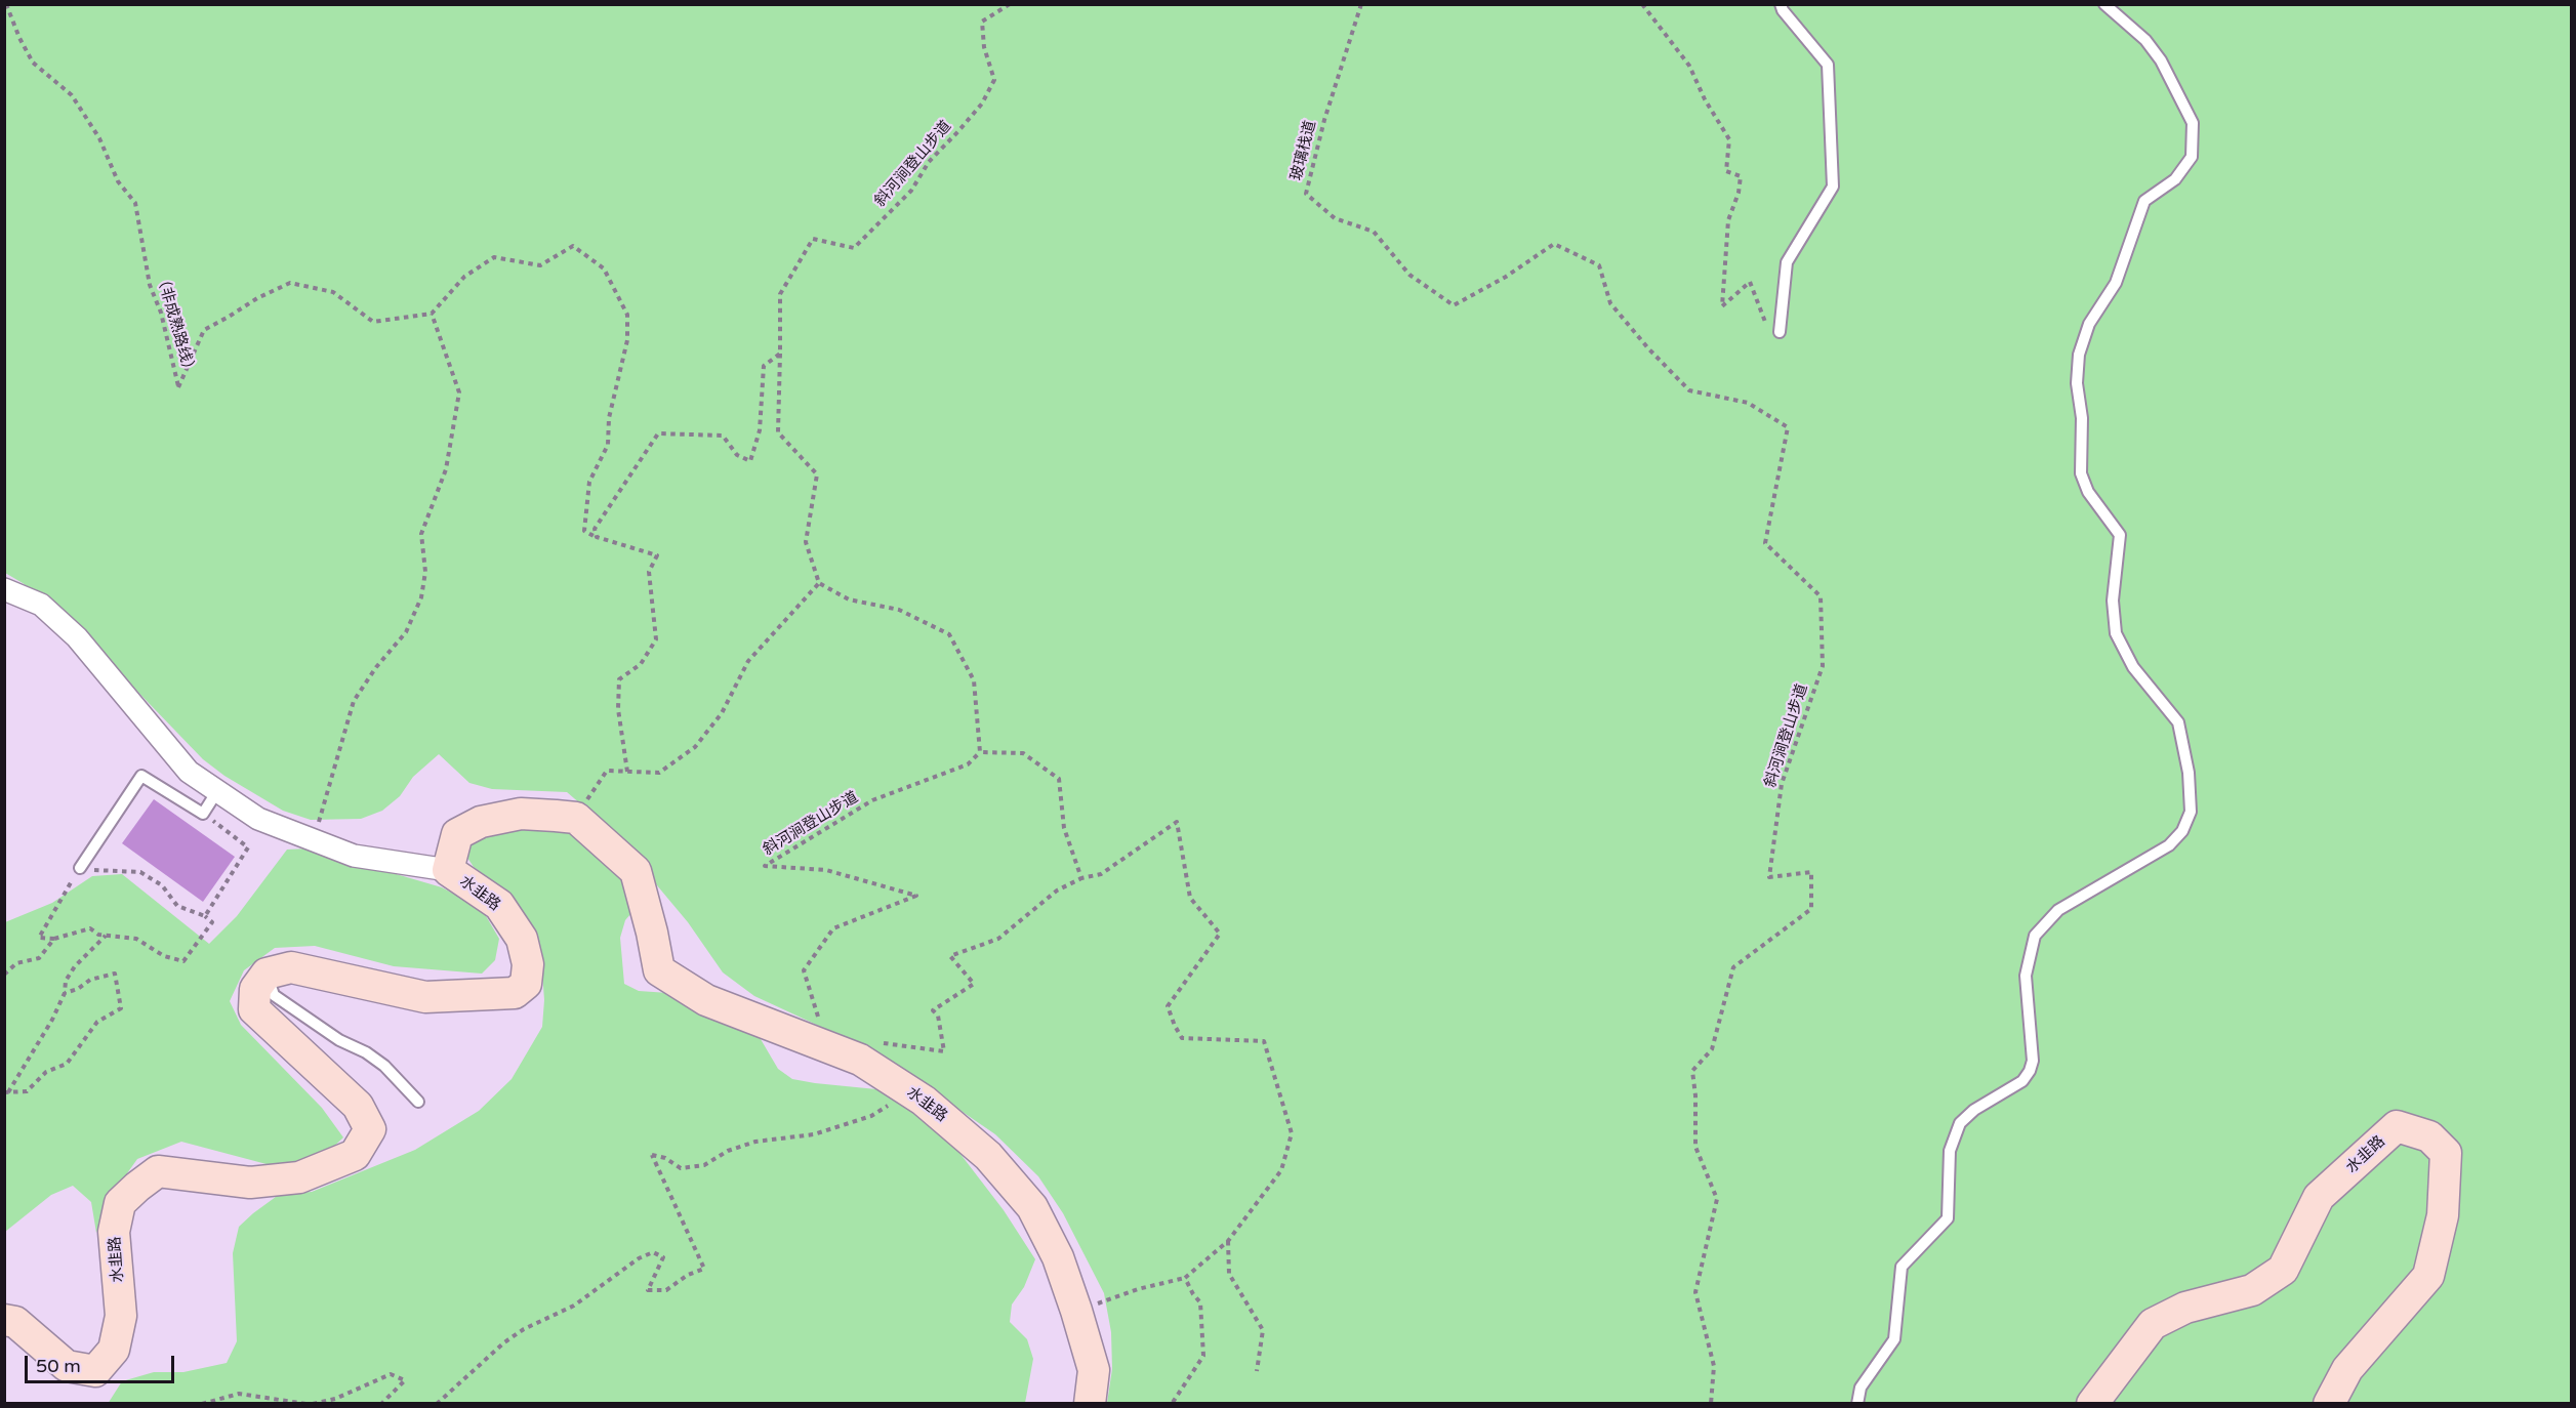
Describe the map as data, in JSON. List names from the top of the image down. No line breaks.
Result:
{"streets":{"street":["水韭路"],"path":["玻璃栈道","斜河涧登山步道","（非成熟路线）"]},"crossings":[["玻璃栈道","斜河涧登山步道"],["斜河涧登山步道","水韭路"]],"scale_bar":"50 m"}
